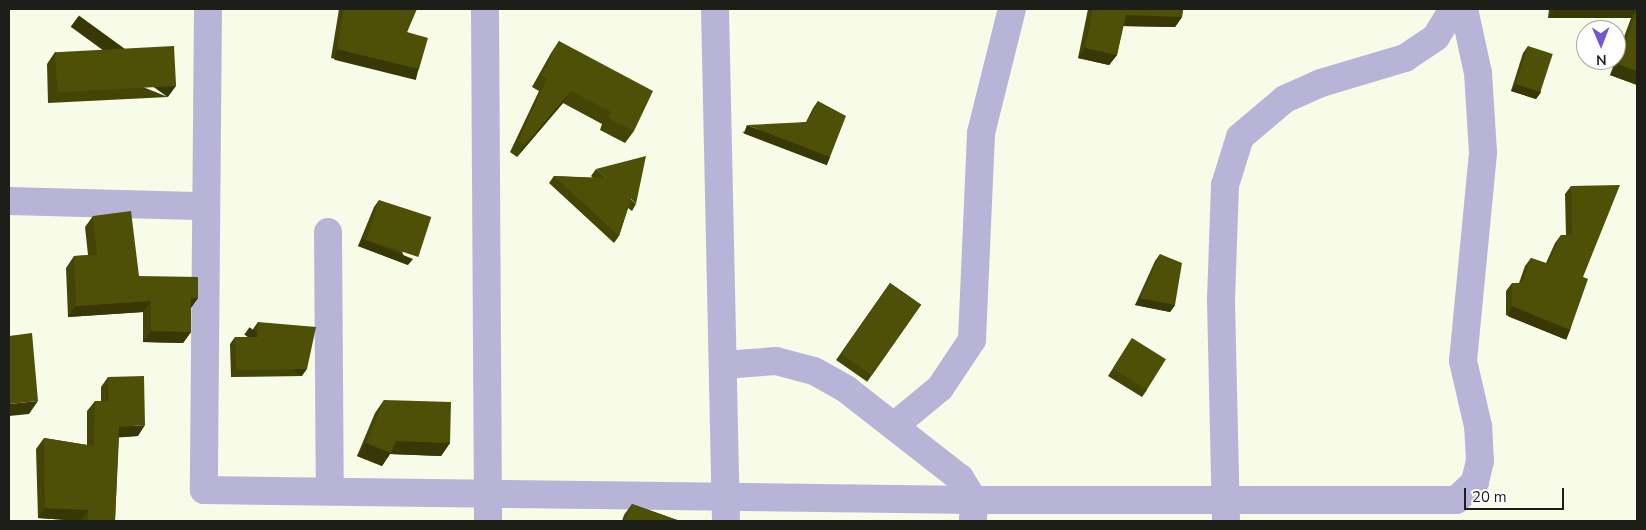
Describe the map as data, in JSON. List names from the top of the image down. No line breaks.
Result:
{"scale_bar":"20 m","north":"bottom"}
